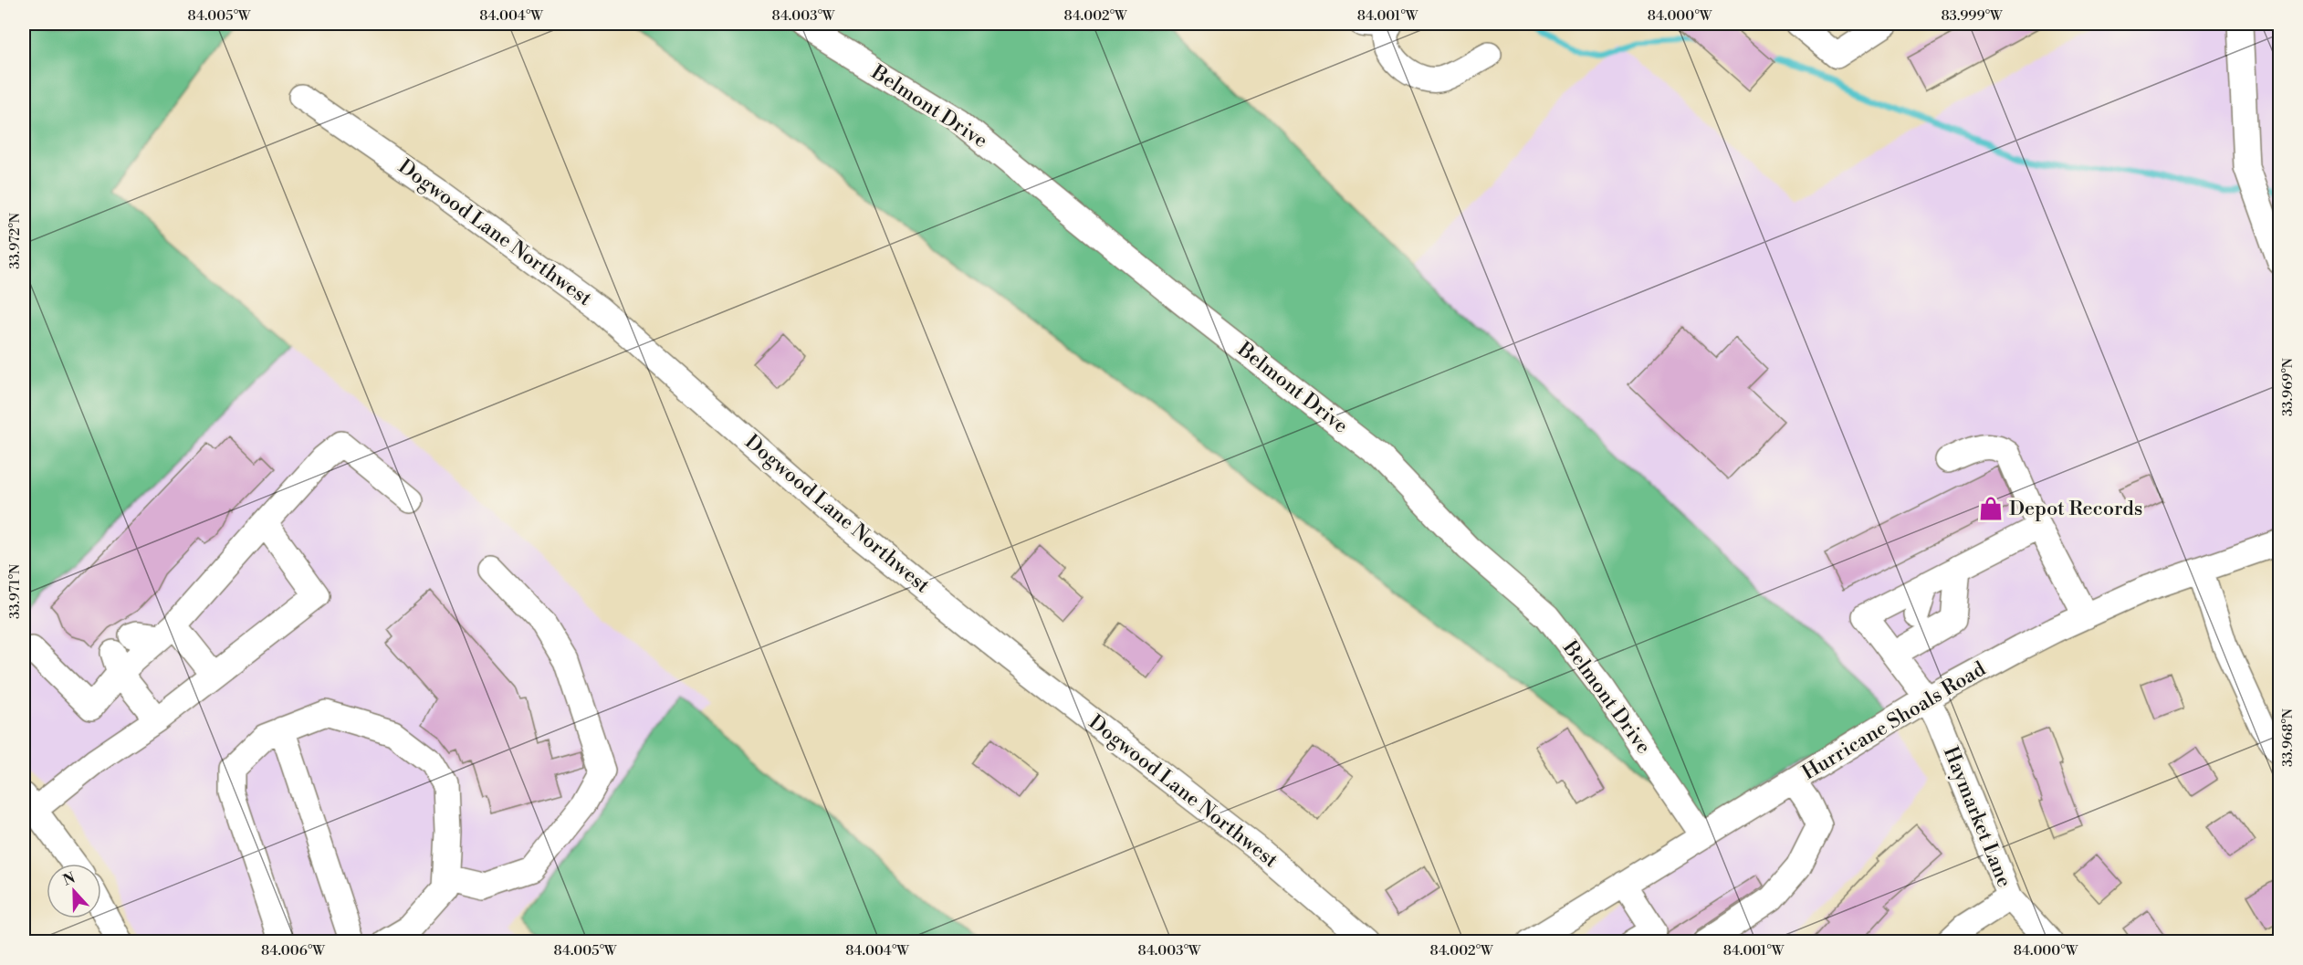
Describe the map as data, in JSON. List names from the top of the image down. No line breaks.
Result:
{"streets":{"street":["Belmont Drive","Dogwood Lane Northwest","Hurricane Shoals Road","Haymarket Lane"]},"crossings":[["Belmont Drive","Hurricane Shoals Road"],["Hurricane Shoals Road","Haymarket Lane"]],"places":{"shop":["Depot Records"]},"north":"top","coordinates":["84.005°W","84.004°W","84.003°W","84.002°W","84.001°W","84.000°W","83.999°W","33.972°N","33.969°N","33.971°N","33.968°N","84.006°W"]}
